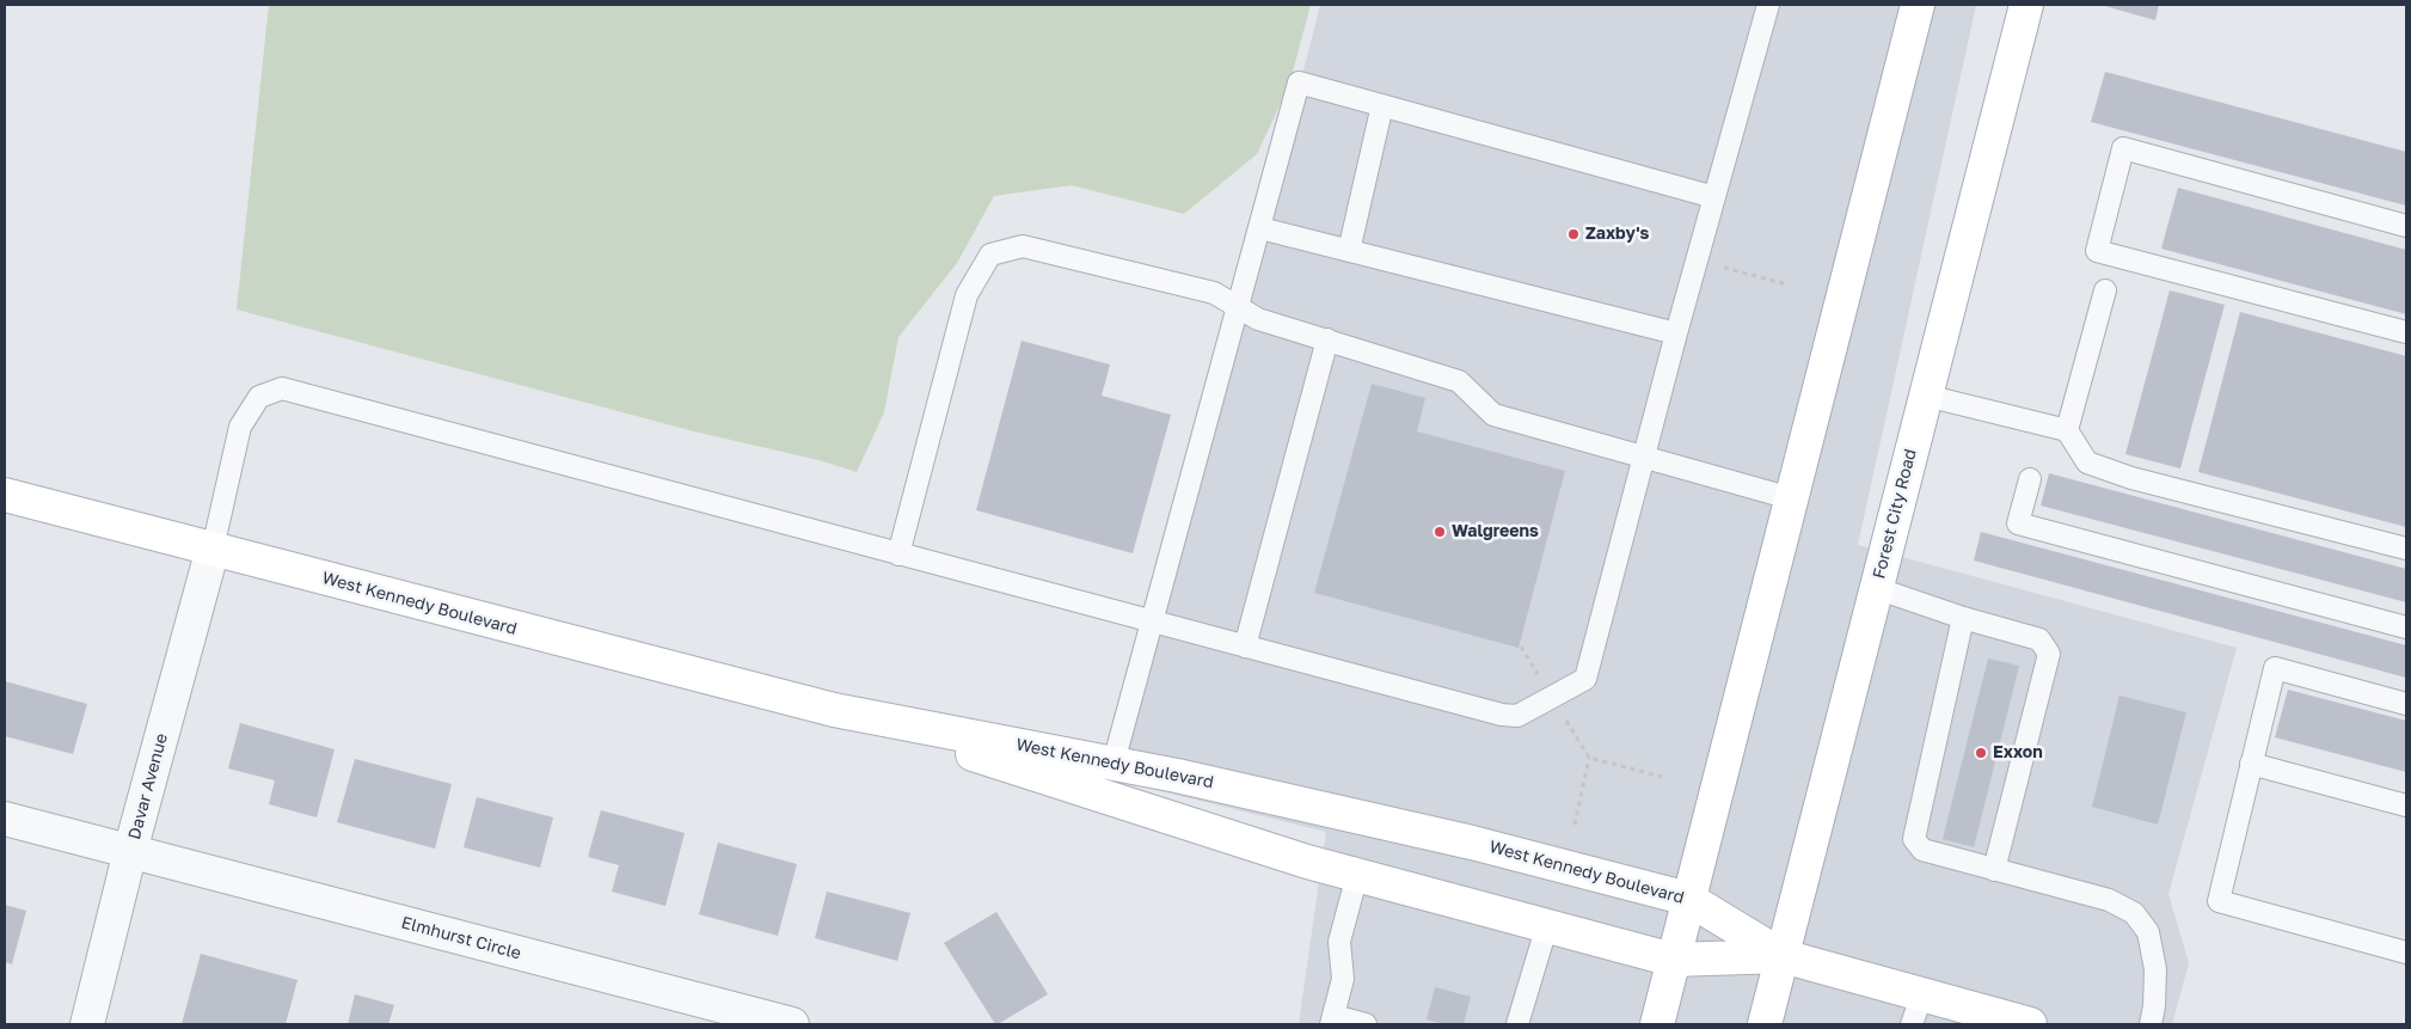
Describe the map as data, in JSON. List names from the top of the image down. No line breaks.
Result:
{"streets":{"main road":["Forest City Road","West Kennedy Boulevard"],"street":["Davar Avenue","Elmhurst Circle"]},"crossings":[["Forest City Road","West Kennedy Boulevard"],["West Kennedy Boulevard","Davar Avenue"],["Davar Avenue","Elmhurst Circle"]],"places":["Zaxby's","Walgreens","Exxon"]}
